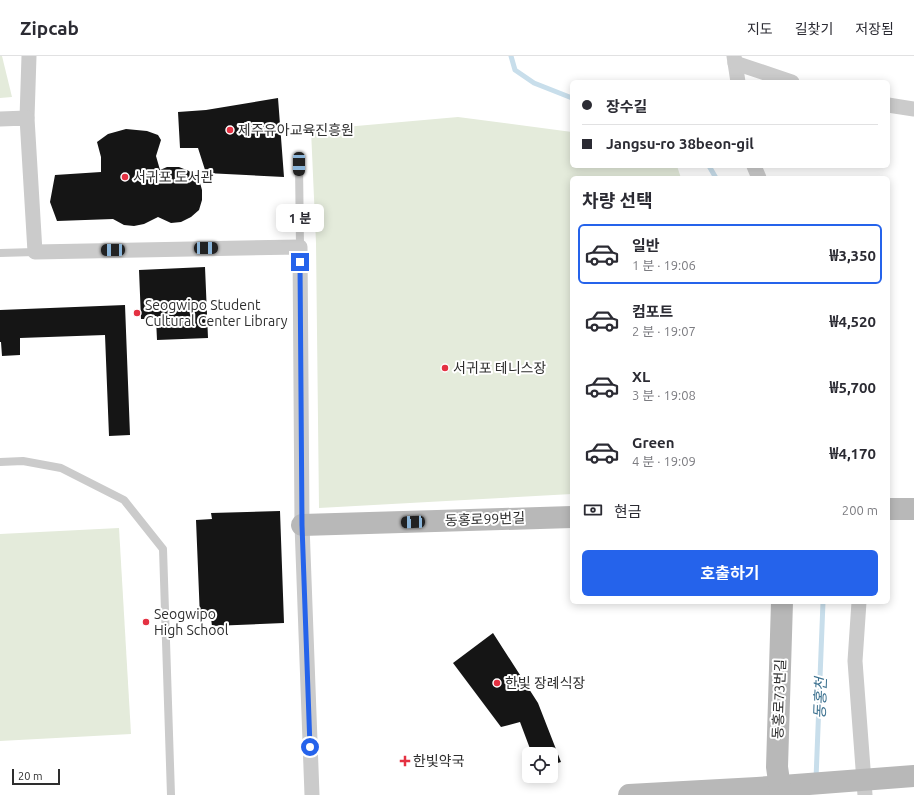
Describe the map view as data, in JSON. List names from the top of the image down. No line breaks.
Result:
{"streets":{"street":["동홍로99번길","동홍로73번길"]},"water":["동홍천"],"places":{"other":["제주유아교육진흥원","서귀포 도서관","Seogwipo Student Cultural Center Library","서귀포 테니스장","Seogwipo High School","한빛 장례식장"],"health":["한빛약국"]},"scale_bar":"20 m","page":{"header":"Zipcab","nav":["지도","길찾기","저장됨"],"banner":["장수길","Jangsu-ro 38beon-gil"],"heading":"차량 선택","bubble":"1 분","list":[{"name":"일반","note":"1 분 · 19:06","value":"₩3,350"},{"name":"컴포트","note":"2 분 · 19:07","value":"₩4,520"},{"name":"XL","note":"3 분 · 19:08","value":"₩5,700"},{"name":"Green","note":"4 분 · 19:09","value":"₩4,170"}],"pay":["현금","200 m"],"buttons":"호출하기","scale":"20 m"}}
